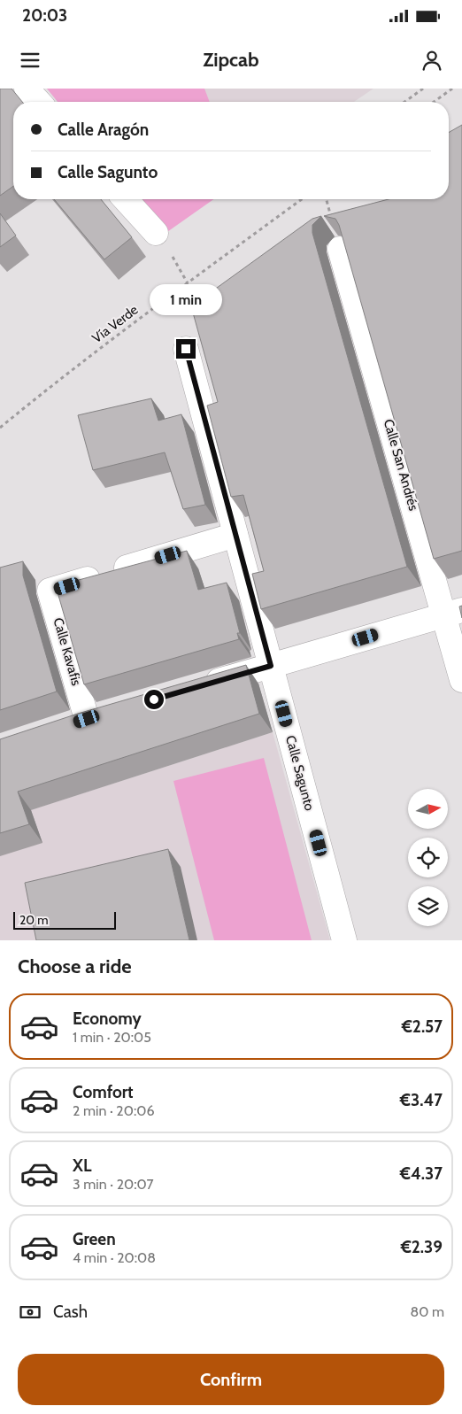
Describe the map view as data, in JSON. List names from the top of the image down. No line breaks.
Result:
{"streets":{"street":["Calle San Andrés","Calle Kavafis","Calle Sagunto"],"path":["Vía Verde"]},"crossings":[["Calle Kavafis","Calle Sagunto"]],"scale_bar":"20 m","north":"right","page":{"status":"20:03","header":"Zipcab","banner":["Calle Aragón","Calle Sagunto"],"bubble":"1 min","scale":"20 m","heading":"Choose a ride","list":[{"name":"Economy","note":"1 min · 20:05","value":"€2.57"},{"name":"Comfort","note":"2 min · 20:06","value":"€3.47"},{"name":"XL","note":"3 min · 20:07","value":"€4.37"},{"name":"Green","note":"4 min · 20:08","value":"€2.39"}],"pay":["Cash","80 m"],"buttons":"Confirm"}}
